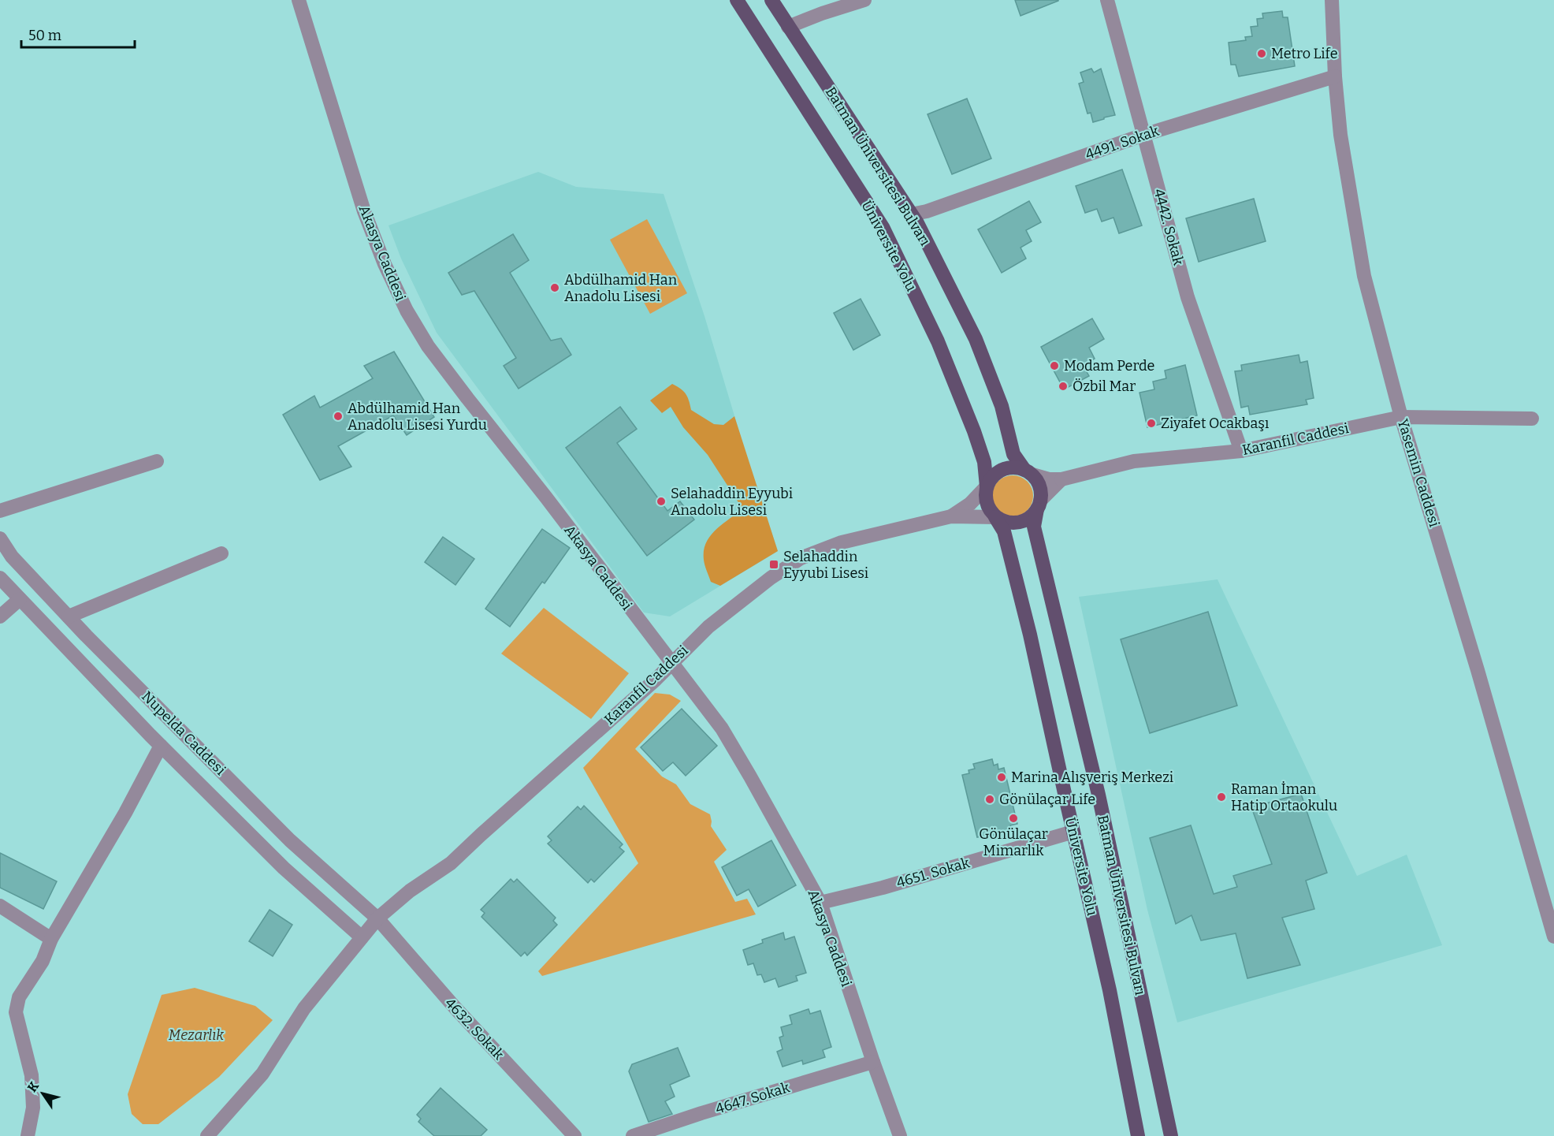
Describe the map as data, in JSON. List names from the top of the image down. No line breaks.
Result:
{"streets":{"main road":["Batman Üniversitesi Bulvarı","Üniversite Yolu"],"street":["4491. Sokak","4442. Sokak","Akasya Caddesi","Karanfil Caddesi","Yasemin Caddesi","Nupelda Caddesi","4651. Sokak","4632. Sokak","4647. Sokak"]},"crossings":[["4491. Sokak","Batman Üniversitesi Bulvarı"],["4491. Sokak","4442. Sokak"],["4491. Sokak","Yasemin Caddesi"],["Batman Üniversitesi Bulvarı","Üniversite Yolu"],["4442. Sokak","Karanfil Caddesi"],["Üniversite Yolu","4651. Sokak"],["Akasya Caddesi","Karanfil Caddesi"],["Akasya Caddesi","4651. Sokak"],["Akasya Caddesi","4647. Sokak"],["Karanfil Caddesi","Yasemin Caddesi"],["Karanfil Caddesi","Nupelda Caddesi"],["Karanfil Caddesi","4632. Sokak"],["Nupelda Caddesi","4632. Sokak"]],"parks":["Mezarlık"],"places":{"other":["Metro Life","Abdülhamid Han Anadolu Lisesi","Modam Perde","Özbil Mar","Abdülhamid Han Anadolu Lisesi Yurdu","Ziyafet Ocakbaşı","Selahaddin Eyyubi Anadolu Lisesi","Marina Alışveriş Merkezi","Raman İman Hatip Ortaokulu","Gönülaçar Life","Gönülaçar Mimarlık"],"transit":["Selahaddin Eyyubi Lisesi"]},"scale_bar":"50 m","north":"top left"}
